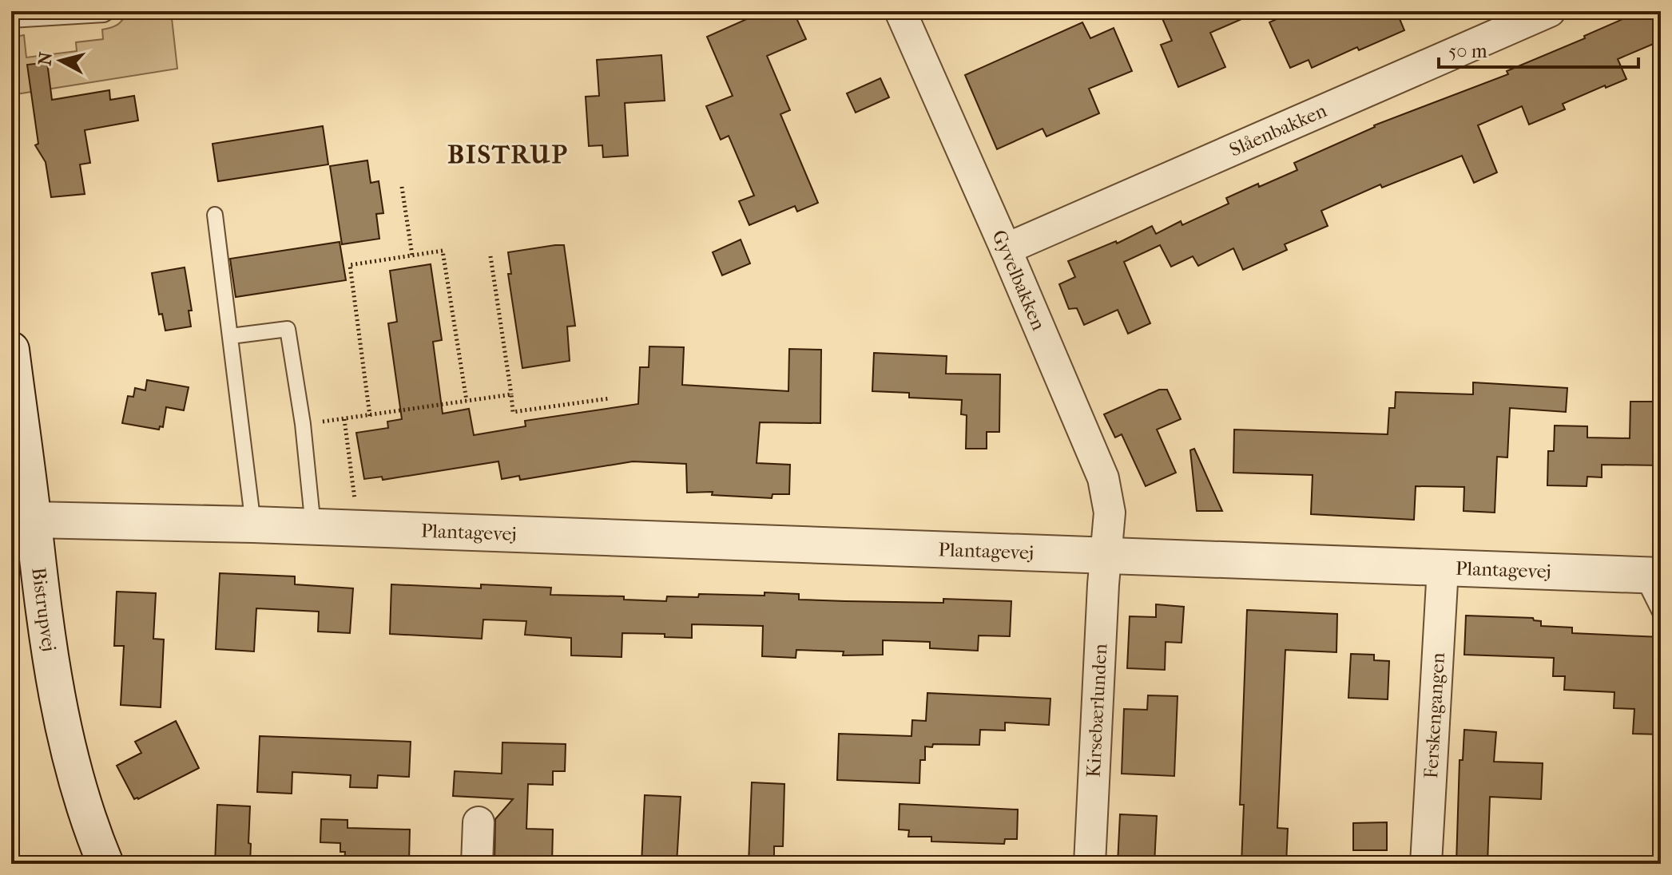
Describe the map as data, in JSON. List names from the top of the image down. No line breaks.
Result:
{"streets":{"street":["Slåenbakken","Gyvelbakken","Plantagevej","Bistrupvej","Kirsebærlunden","Ferskengangen"]},"crossings":[["Slåenbakken","Gyvelbakken"],["Gyvelbakken","Plantagevej"],["Gyvelbakken","Kirsebærlunden"],["Plantagevej","Bistrupvej"],["Plantagevej","Kirsebærlunden"],["Plantagevej","Ferskengangen"]],"districts":["BISTRUP"],"scale_bar":"50 m","north":"left"}
